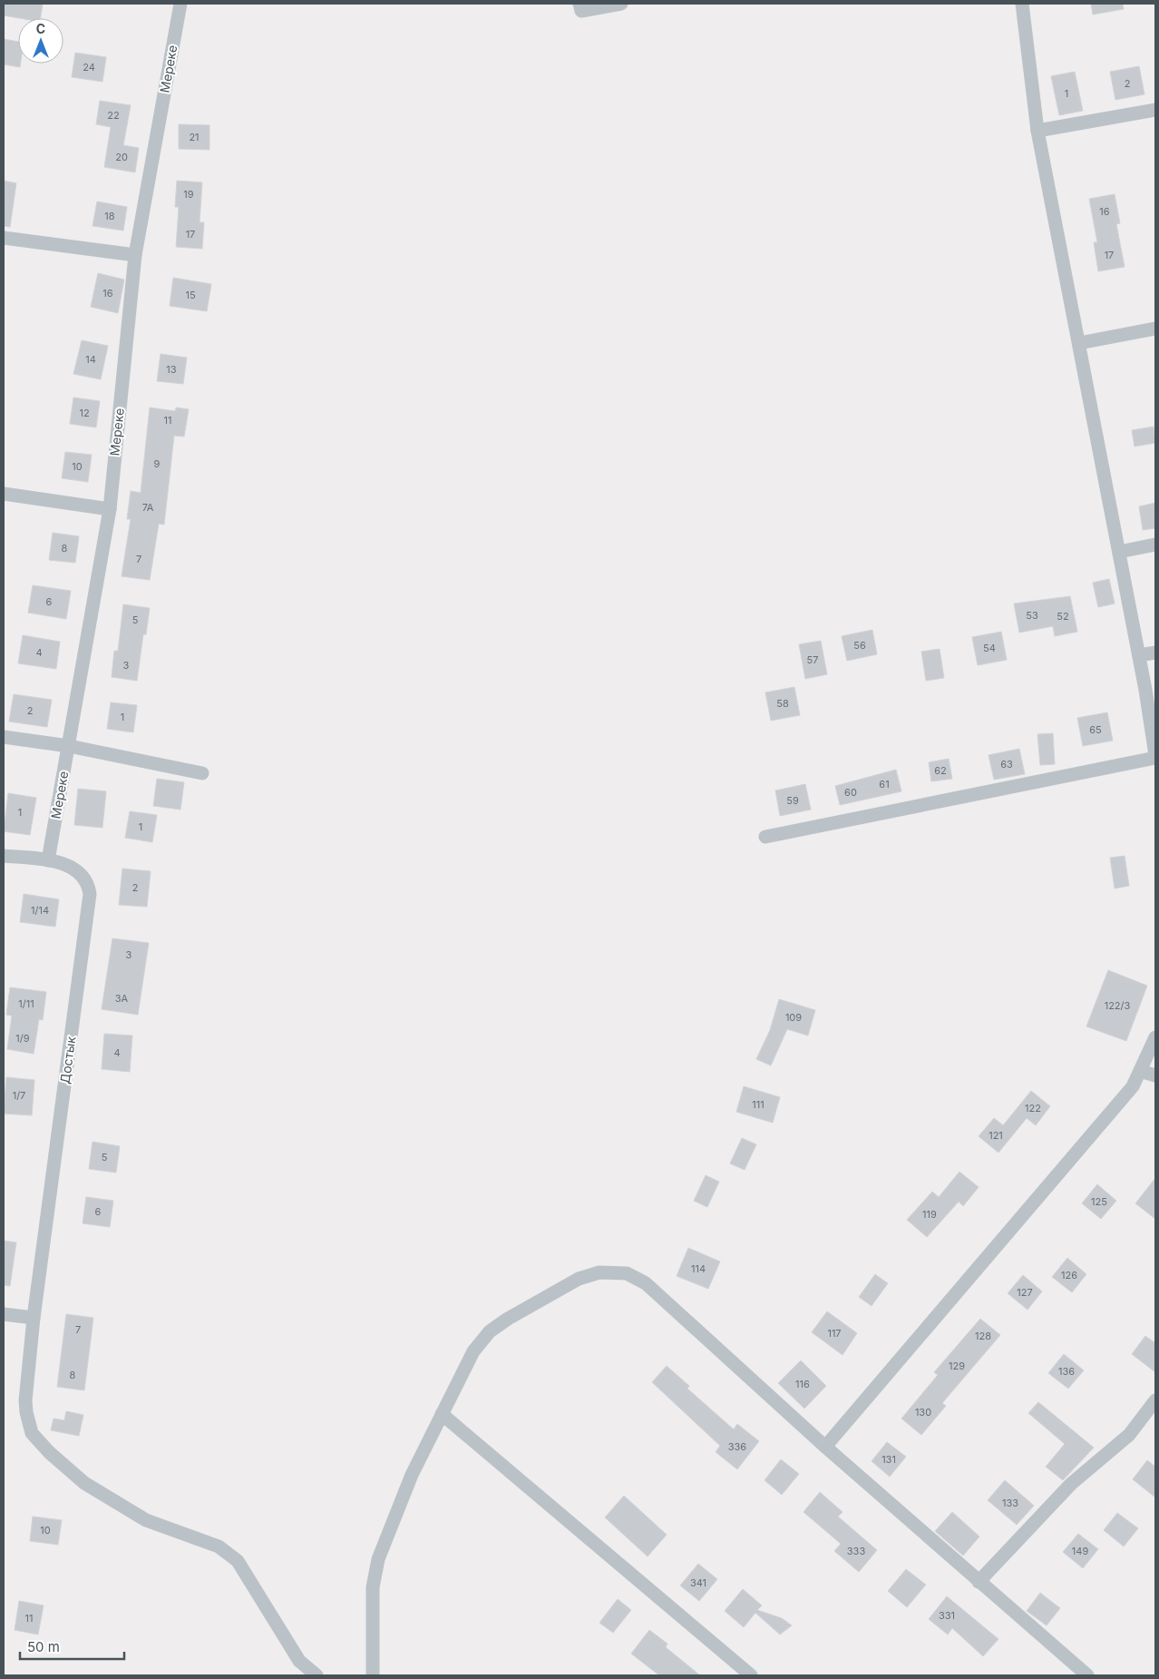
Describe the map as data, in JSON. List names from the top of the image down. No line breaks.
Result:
{"streets":{"street":["Мереке","Достык"]},"crossings":[["Мереке","Достык"]],"house_numbers":["24","2","1","22","21","20","19","16","18","17","17","16","15","14","13","12","11","9","10","7А","8","7","6","53","52","5","56","54","4","57","3","58","2","1","65","63","62","61","60","59","1","1","2","1/14","3","3А","1/11","122/3","109","1/9","4","1/7","111","122","121","5","125","6","119","114","126","127","7","117","128","129","136","8","116","130","336","131","133","10","333","149","341","331","11"],"scale_bar":"50 m","north":"top"}
